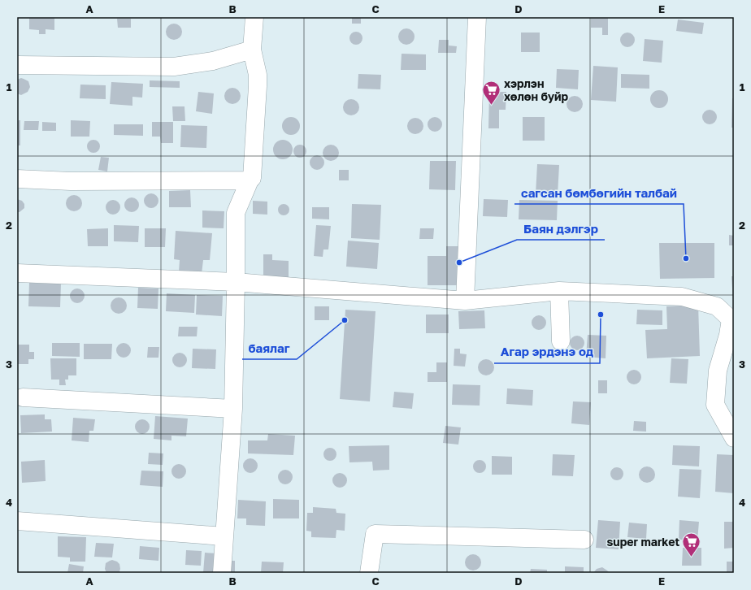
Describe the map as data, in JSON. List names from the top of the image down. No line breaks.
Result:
{"places":{"supermarket":["хэрлэн хөлөн буйр","super market"],"other":["сагсан бөмбөгийн талбай","Баян дэлгэр","Агар эрдэнэ од","баялаг"]},"grid":{"columns":["A","B","C","D","E"],"rows":["1","2","3","4"]}}
